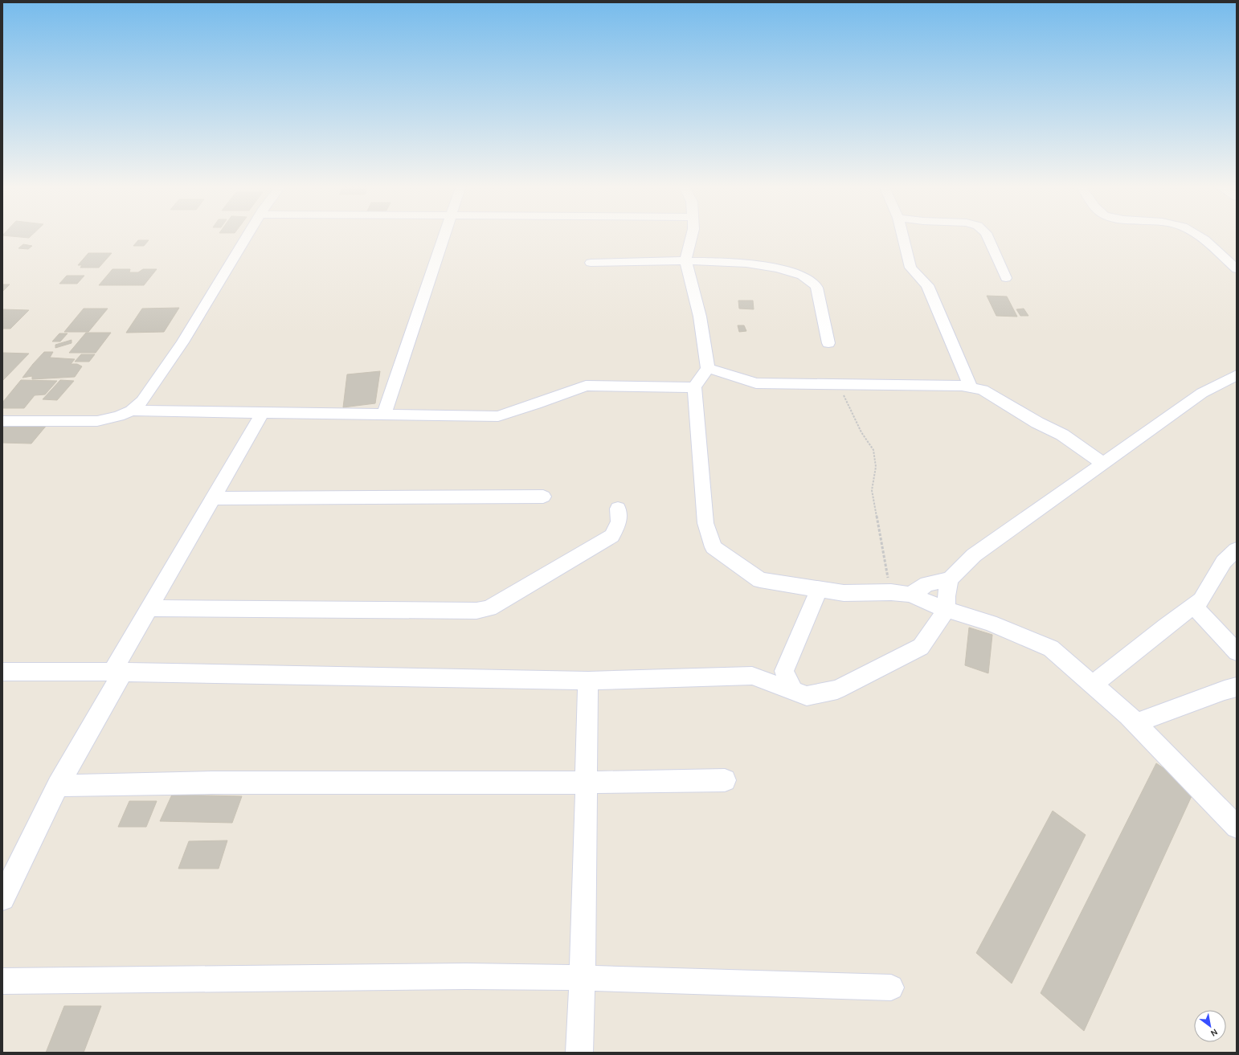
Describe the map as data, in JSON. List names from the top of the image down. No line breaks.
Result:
{"north":"bottom right"}
